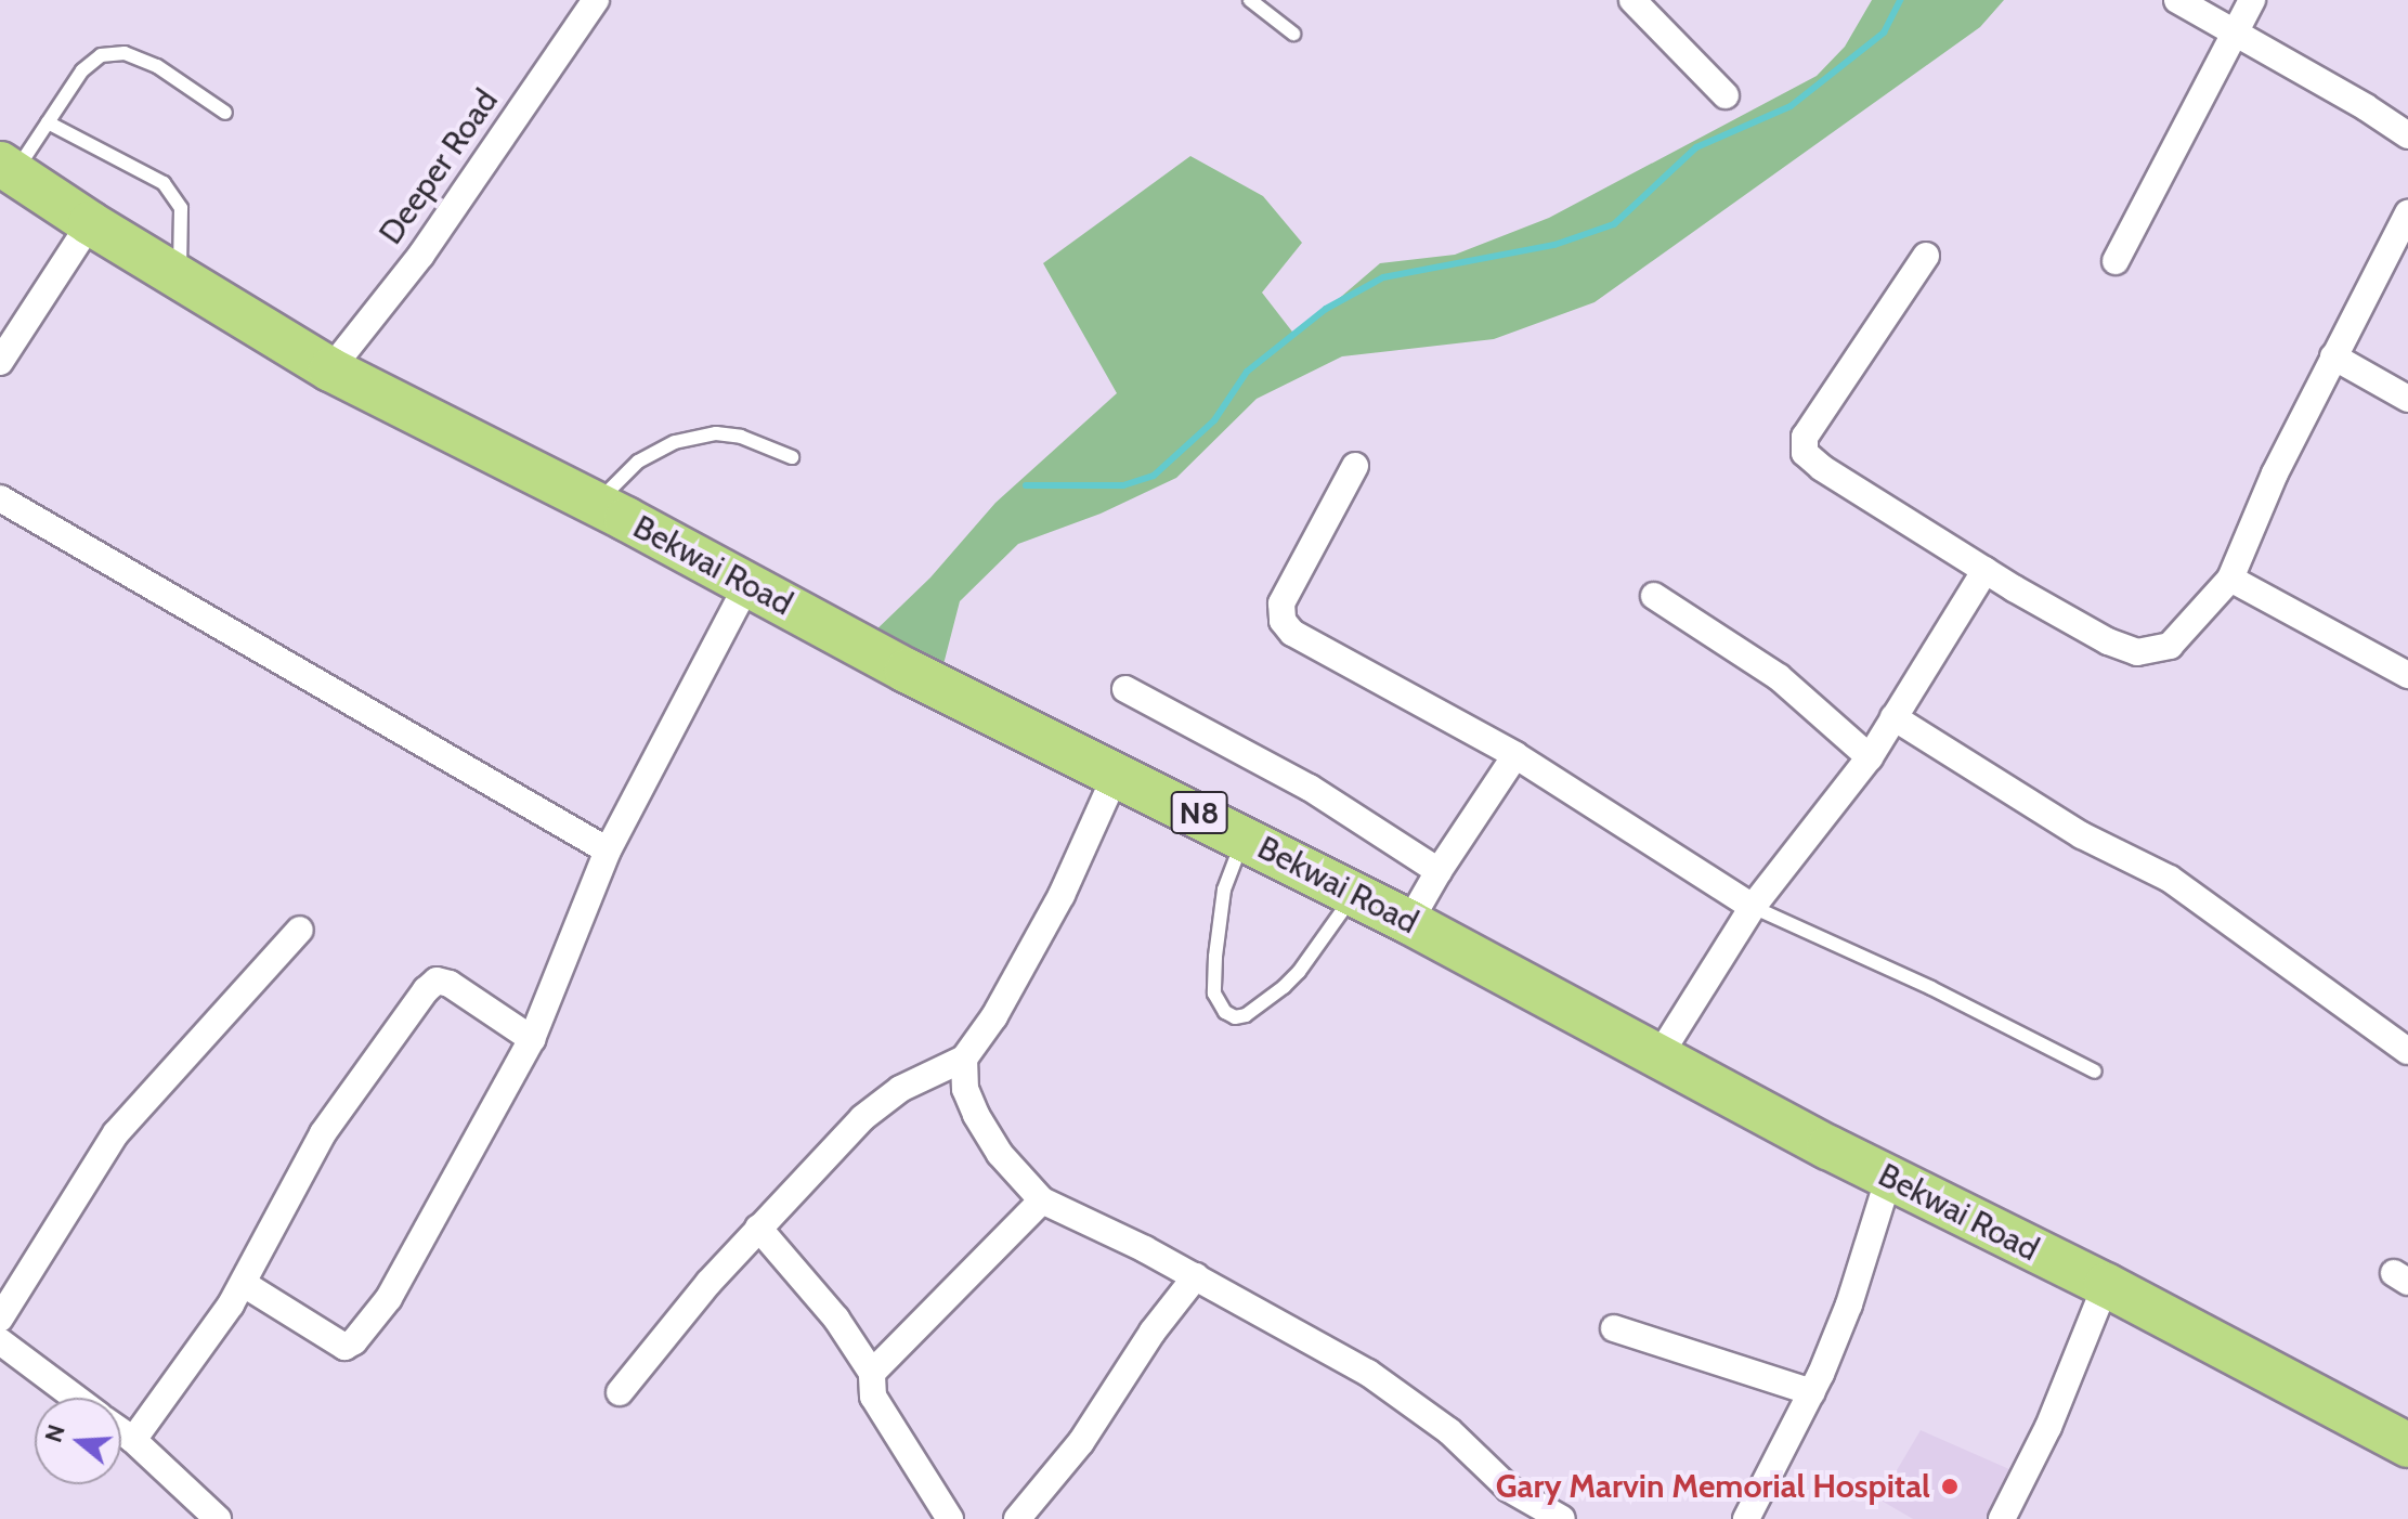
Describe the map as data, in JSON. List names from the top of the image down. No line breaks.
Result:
{"streets":{"highway":["Bekwai Road","N8"],"street":["Deeper Road"]},"crossings":[["Deeper Road","Bekwai Road"]],"places":["Gary Marvin Memorial Hospital"],"north":"left"}
